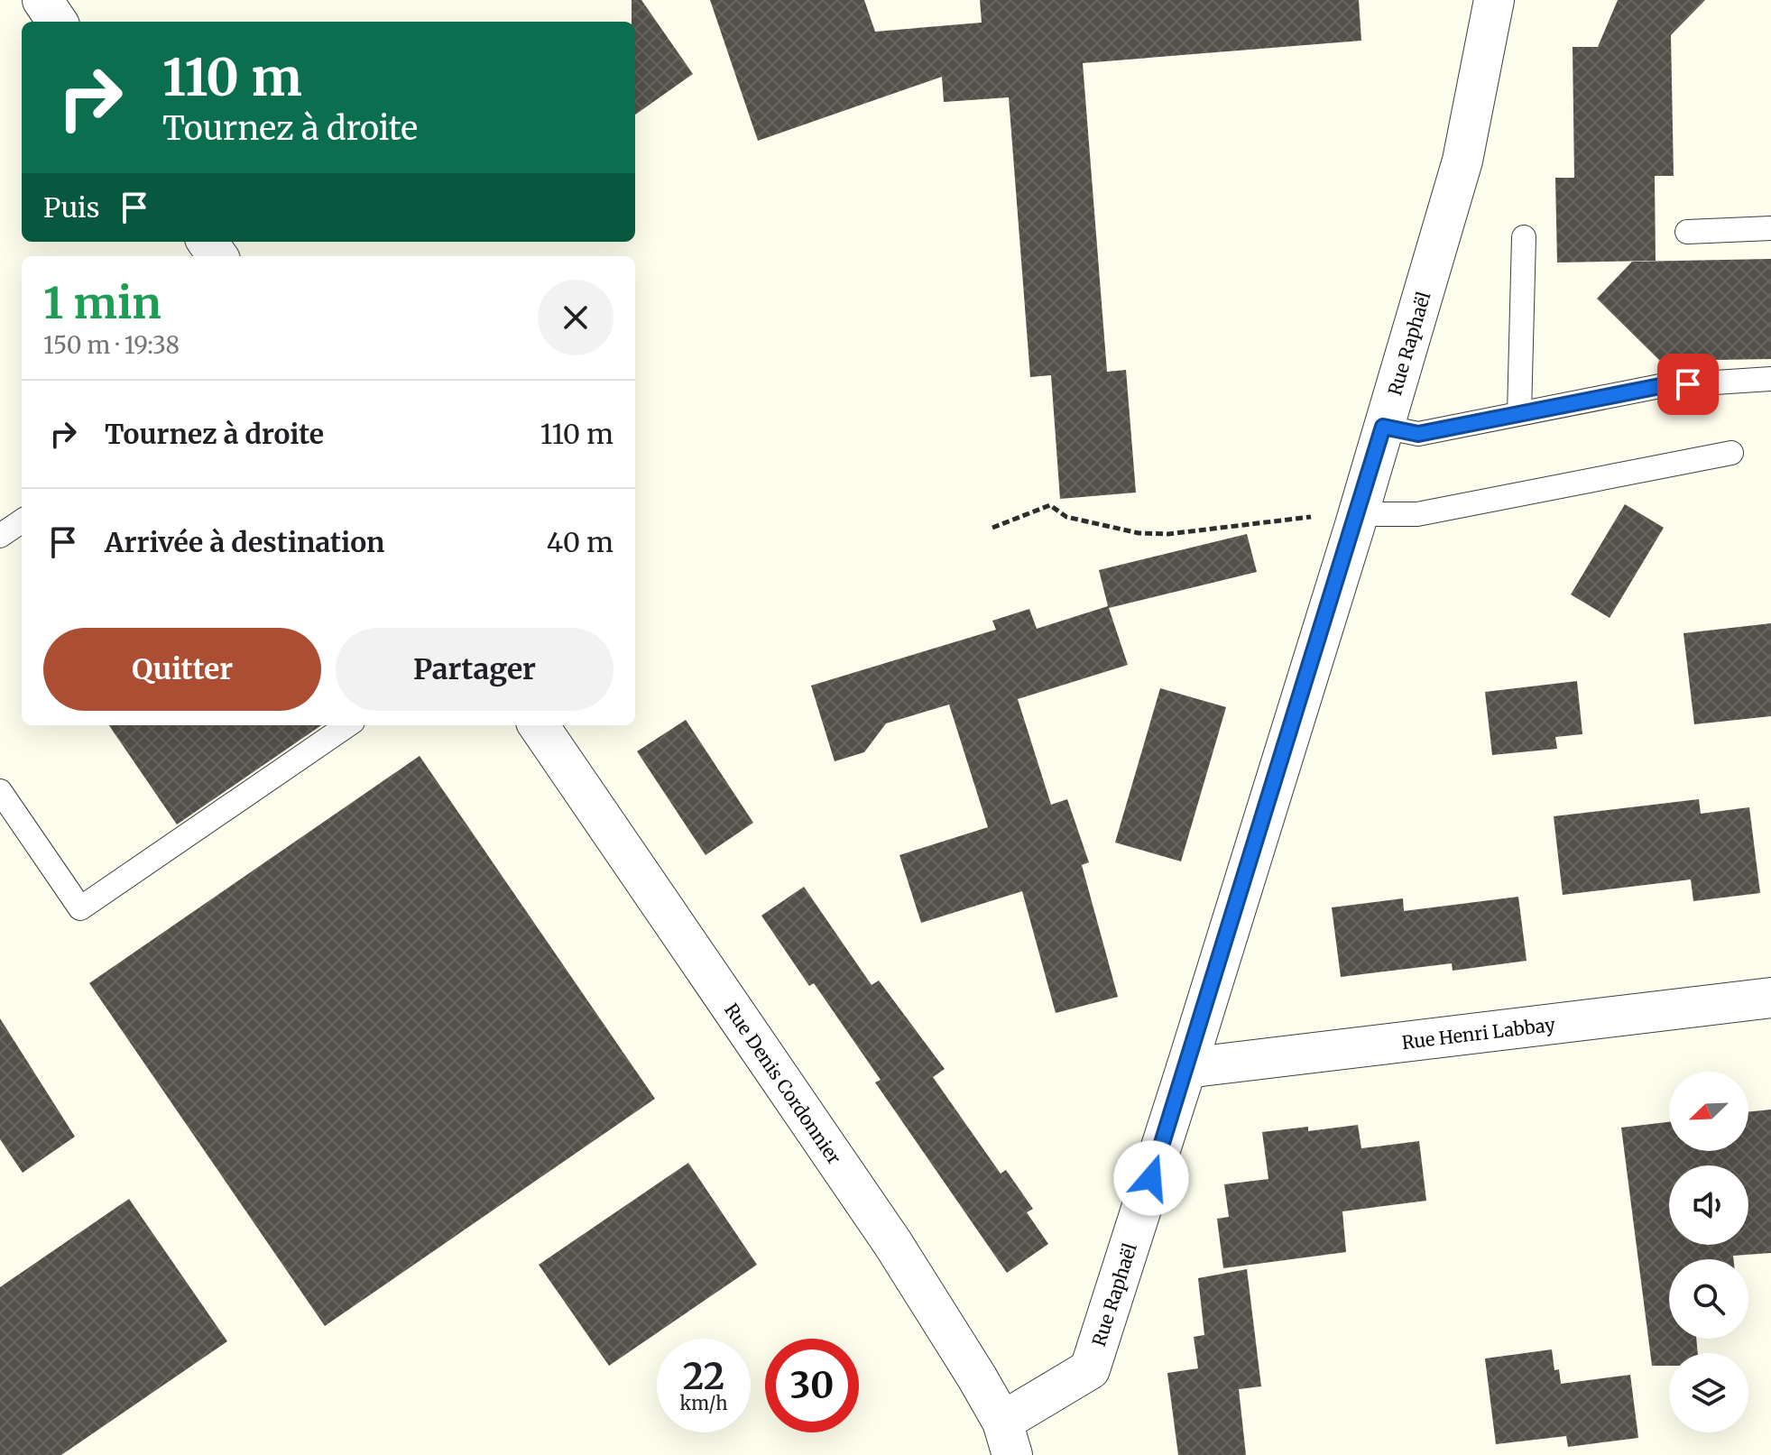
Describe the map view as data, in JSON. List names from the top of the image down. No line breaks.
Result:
{"streets":{"street":["Rue Raphaël","Rue Henri Labbay","Rue Denis Cordonnier"]},"crossings":[["Rue Raphaël","Rue Henri Labbay"],["Rue Raphaël","Rue Denis Cordonnier"]],"north":"bottom left","page":{"turn":["110 m","Tournez à droite"],"then":"Puis","heading":["1 min","150 m · 19:38"],"list":[{"name":"Tournez à droite","value":"110 m"},{"name":"Arrivée à destination","value":"40 m"}],"buttons":["Quitter","Partager"],"speed":"22 km/h","limit":"30"}}
